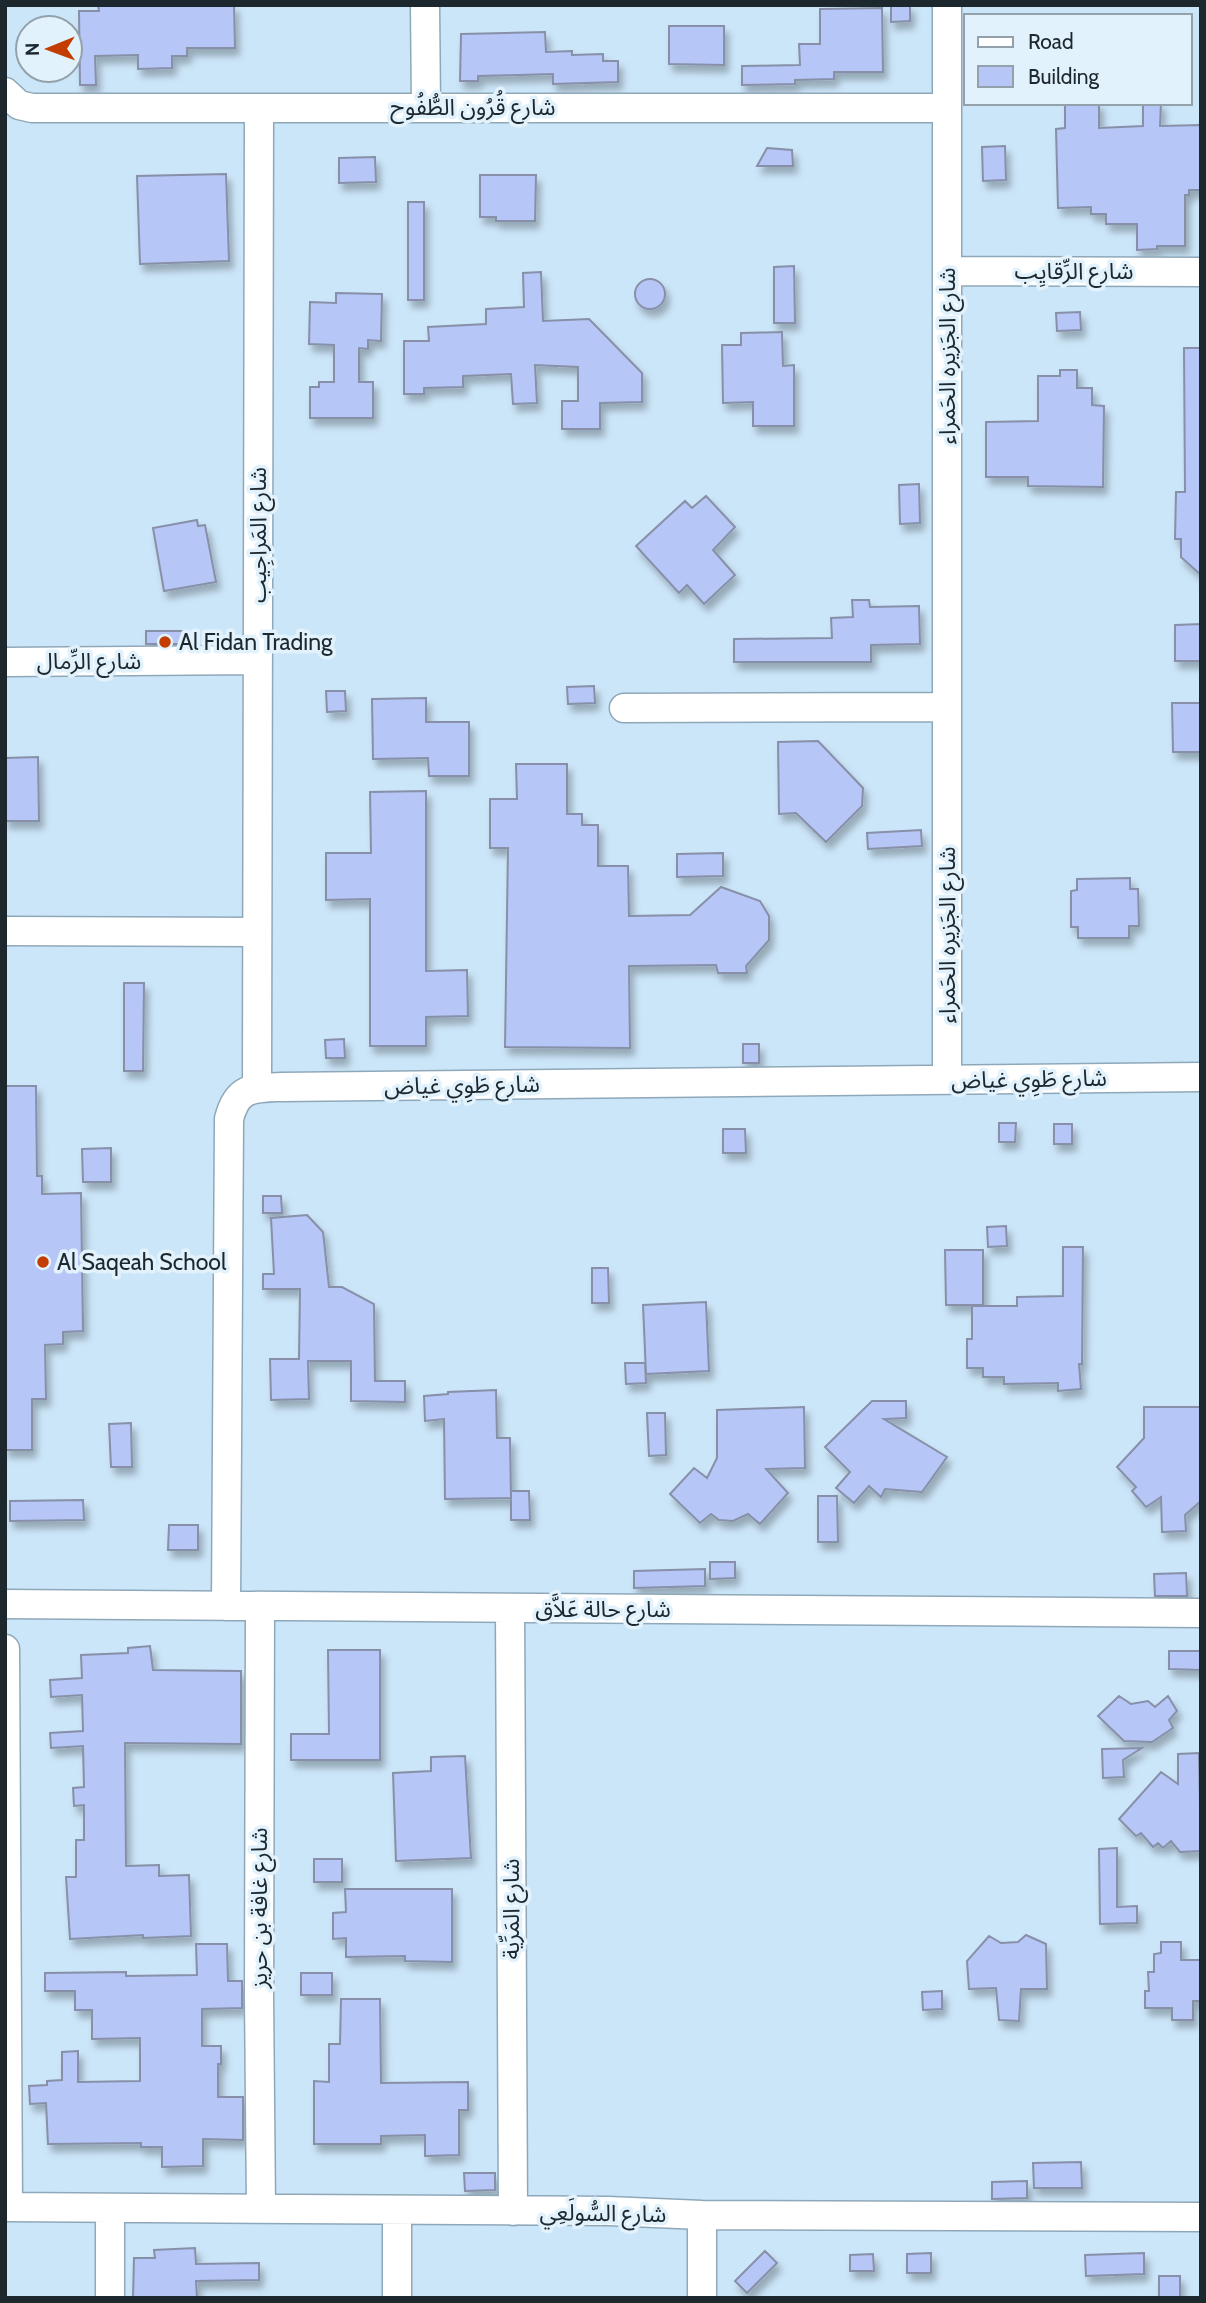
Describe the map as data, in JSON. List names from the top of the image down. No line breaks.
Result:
{"streets":{"street":["شارع قُرُون الطُّفُوح","شارع الرِّقايِب","شارع الجَزيره الحَمراء","شارع المَراجِيب","شارع الرِّمال","شارع طَوِي غياض","شارع حالة عَلاَّق","شارع غافة بن حريز","شارع المَرِّية","شارع السُّولَعِي"]},"crossings":[["شارع قُرُون الطُّفُوح","شارع الجَزيره الحَمراء"],["شارع قُرُون الطُّفُوح","شارع المَراجِيب"],["شارع الرِّقايِب","شارع الجَزيره الحَمراء"],["شارع الجَزيره الحَمراء","شارع طَوِي غياض"],["شارع المَراجِيب","شارع الرِّمال"],["شارع المَراجِيب","شارع طَوِي غياض"],["شارع حالة عَلاَّق","شارع غافة بن حريز"],["شارع حالة عَلاَّق","شارع المَرِّية"],["شارع غافة بن حريز","شارع السُّولَعِي"],["شارع المَرِّية","شارع السُّولَعِي"]],"places":["Al Fidan Trading","Al Saqeah School"],"legend":["Road","Building"],"north":"left"}
